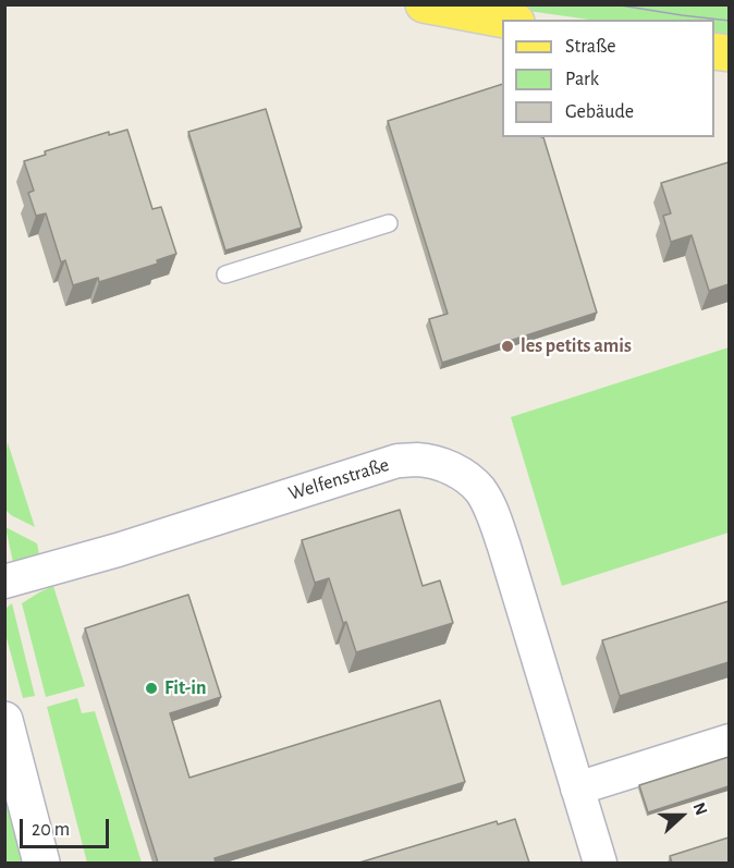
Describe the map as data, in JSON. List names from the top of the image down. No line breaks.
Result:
{"streets":{"street":["Welfenstraße"]},"places":["les petits amis","Fit-in"],"legend":["Straße","Park","Gebäude"],"scale_bar":"20 m","north":"right"}
